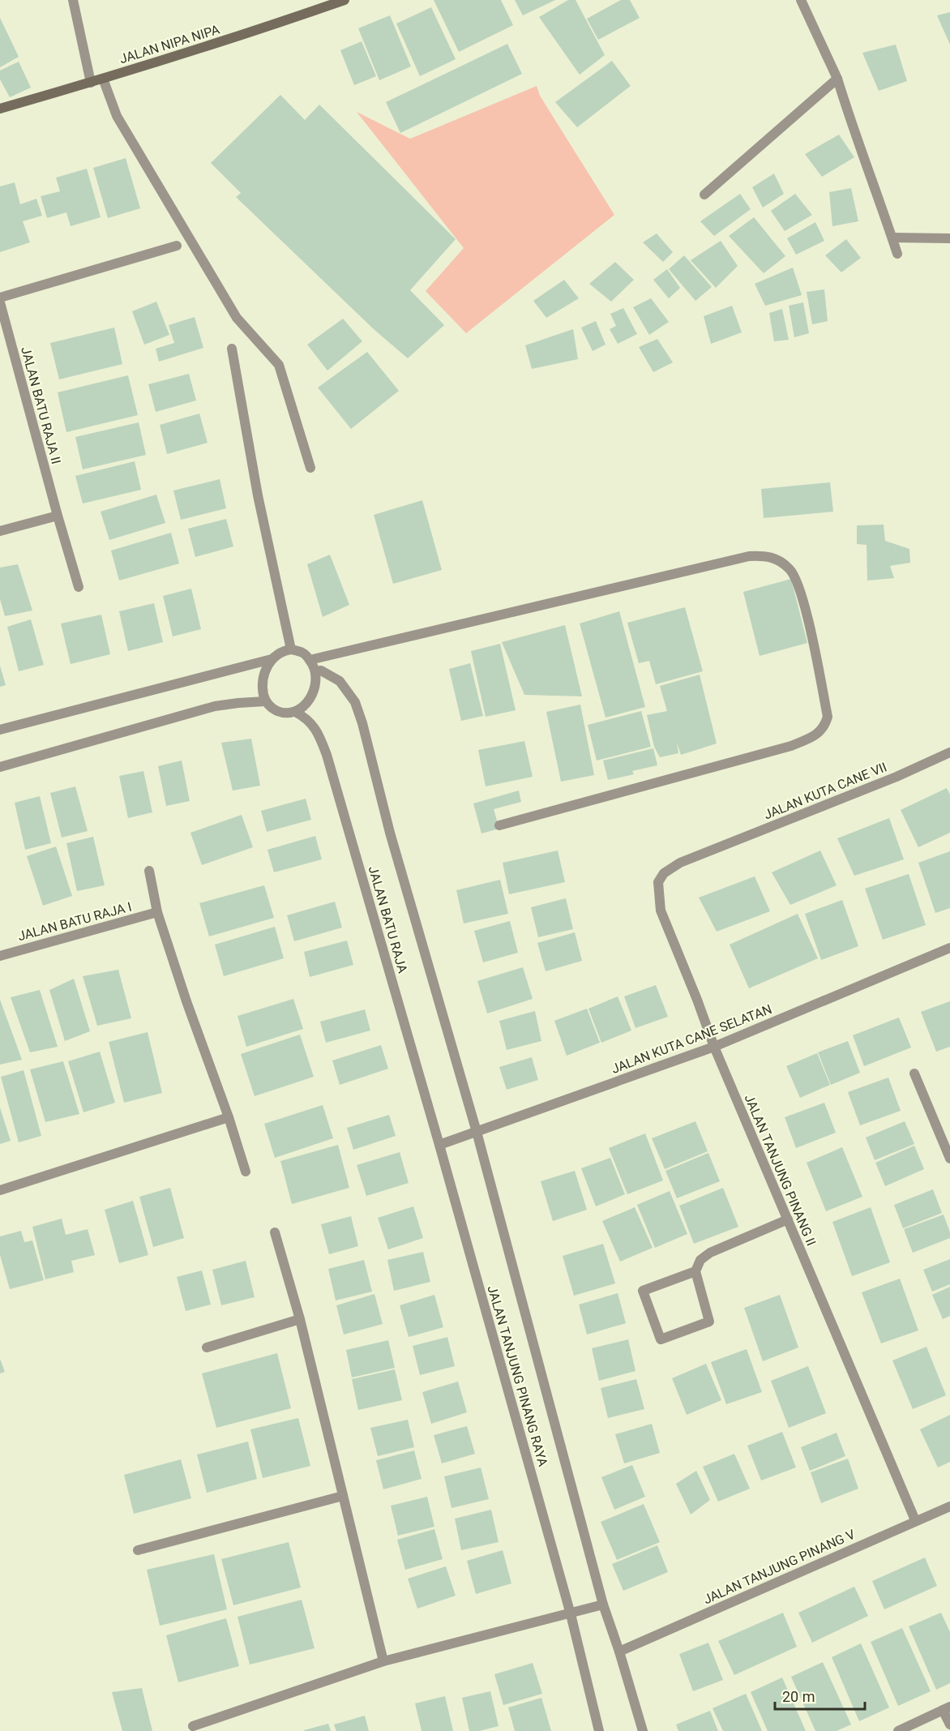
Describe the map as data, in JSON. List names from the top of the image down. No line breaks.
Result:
{"streets":{"street":["JALAN NIPA NIPA","JALAN BATU RAJA II","JALAN KUTA CANE VII","JALAN BATU RAJA","JALAN BATU RAJA I","JALAN KUTA CANE SELATAN","JALAN TANJUNG PINANG II","JALAN TANJUNG PINANG RAYA","JALAN TANJUNG PINANG V"]},"crossings":[["JALAN KUTA CANE VII","JALAN TANJUNG PINANG II"],["JALAN BATU RAJA","JALAN KUTA CANE SELATAN"],["JALAN BATU RAJA","JALAN TANJUNG PINANG RAYA"],["JALAN KUTA CANE SELATAN","JALAN TANJUNG PINANG II"],["JALAN KUTA CANE SELATAN","JALAN TANJUNG PINANG RAYA"],["JALAN TANJUNG PINANG II","JALAN TANJUNG PINANG V"]],"scale_bar":"20 m"}
